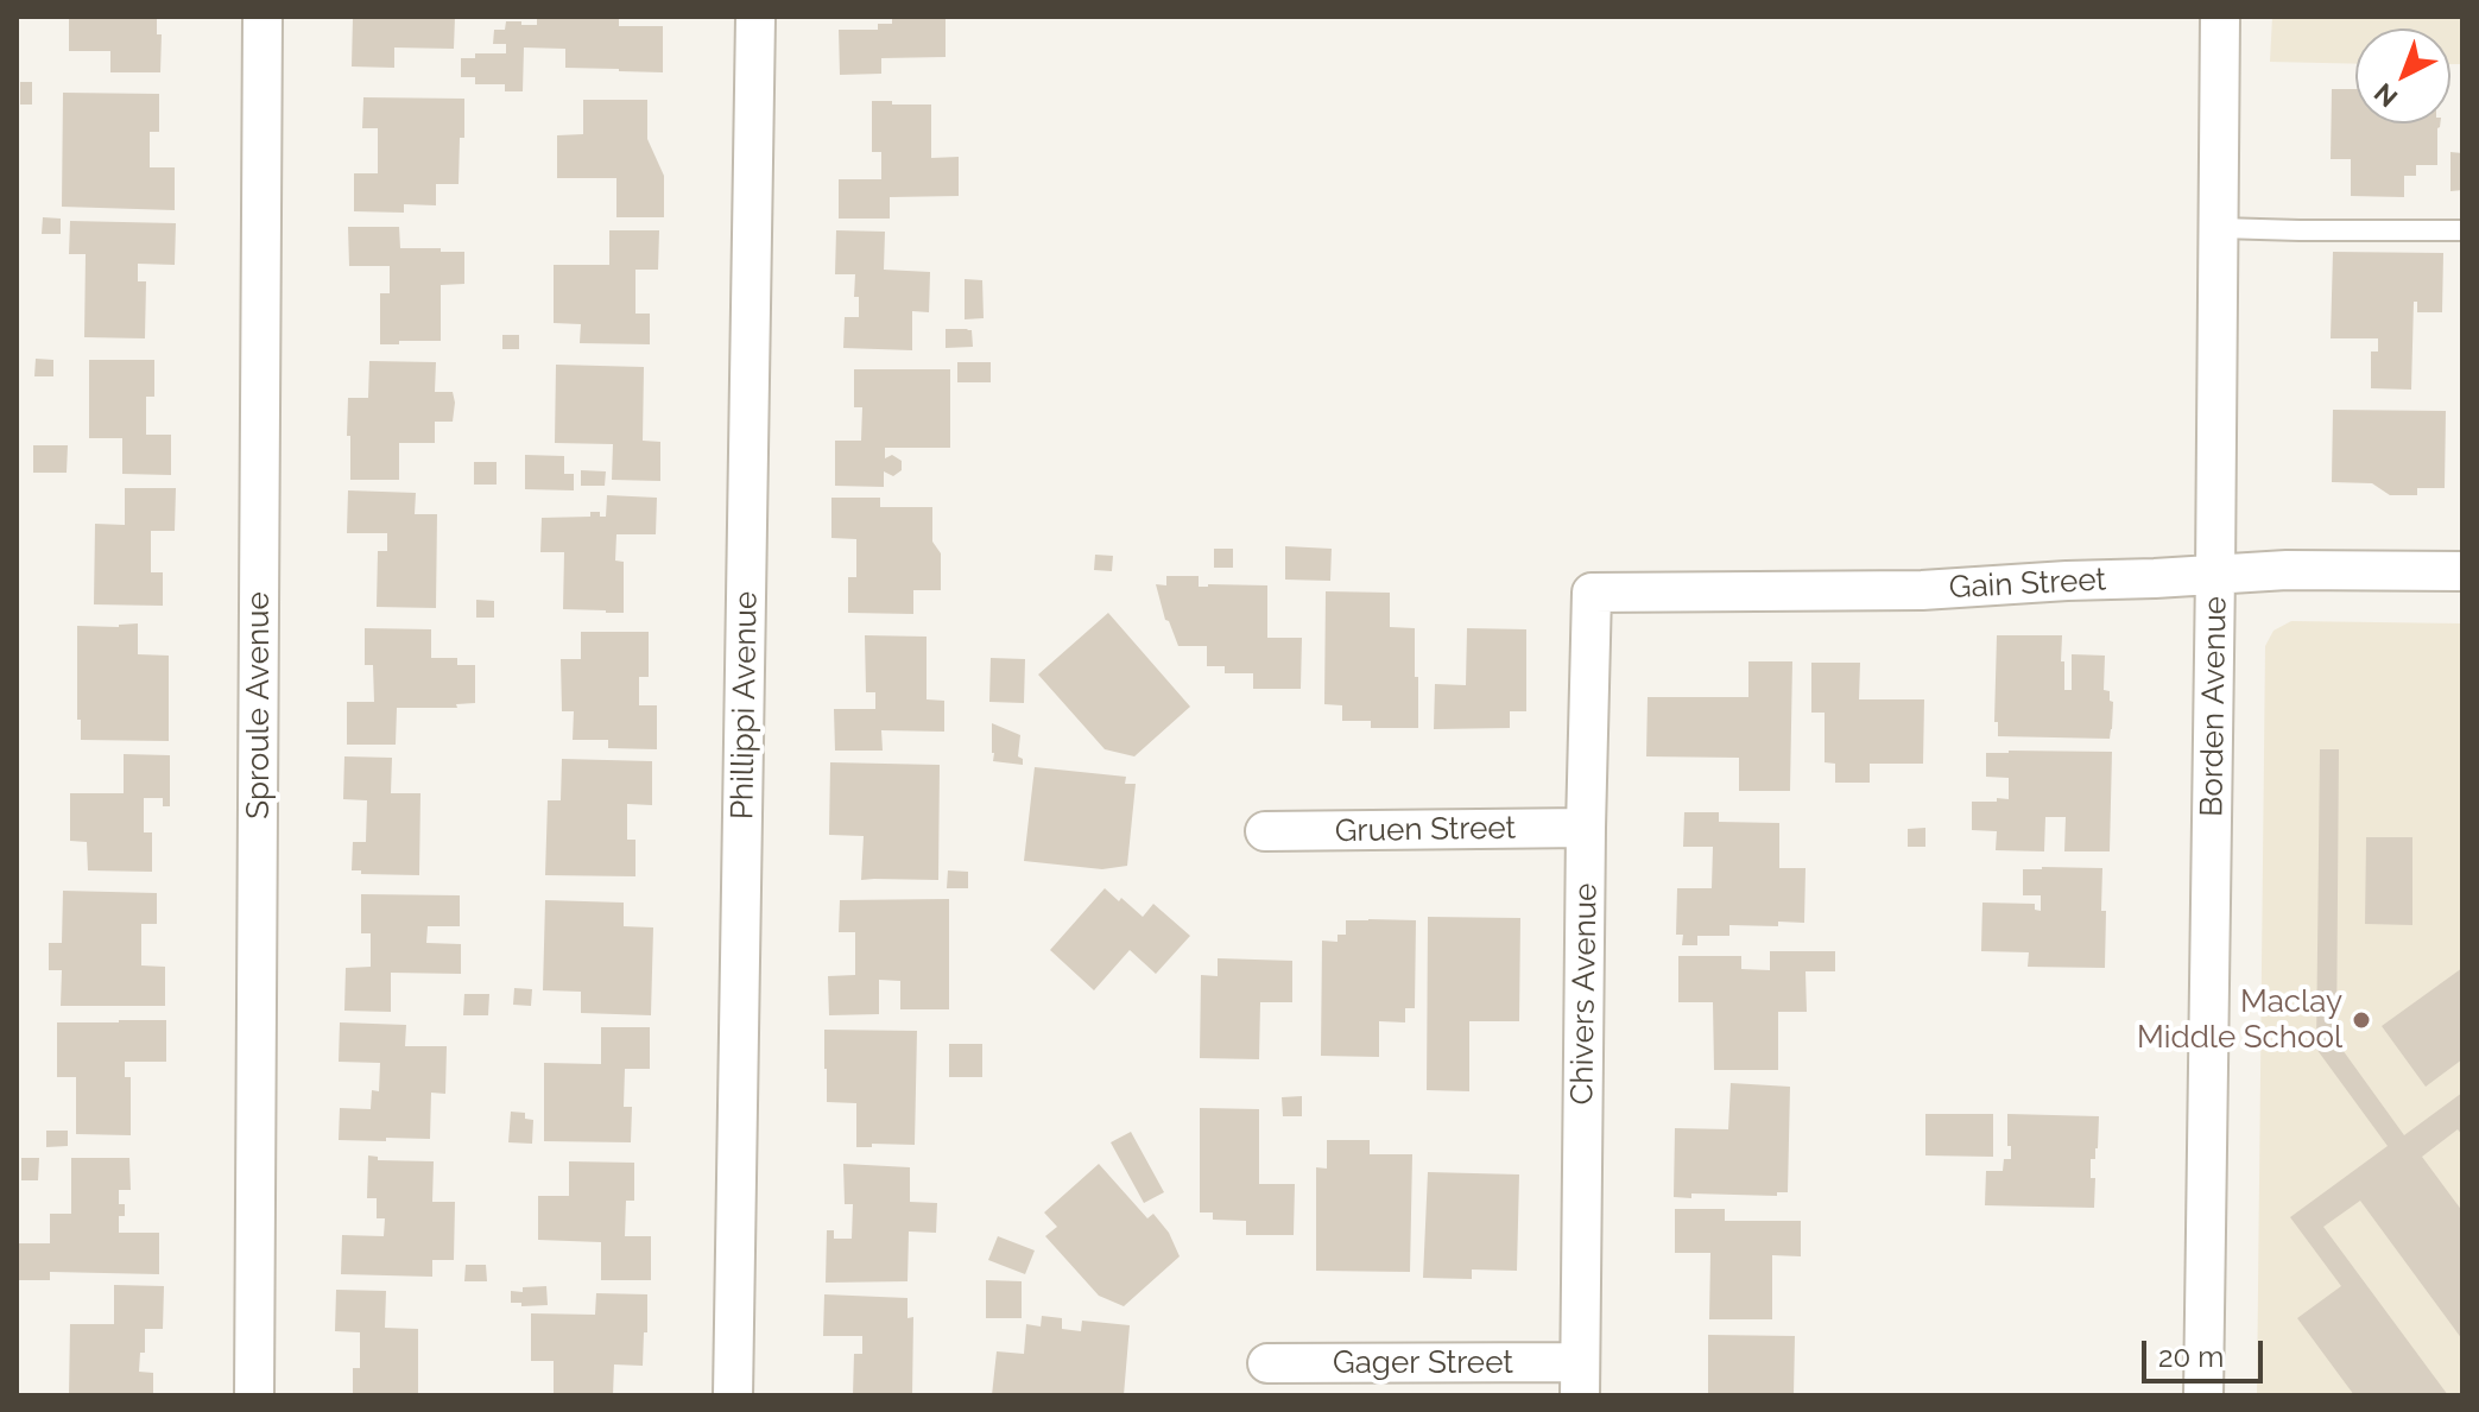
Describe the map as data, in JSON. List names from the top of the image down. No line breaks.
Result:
{"streets":{"street":["Gain Street","Sproule Avenue","Phillippi Avenue","Borden Avenue","Gruen Street","Chivers Avenue","Gager Street"]},"crossings":[["Gain Street","Borden Avenue"],["Gain Street","Chivers Avenue"],["Gruen Street","Chivers Avenue"],["Chivers Avenue","Gager Street"]],"places":["Maclay Middle School"],"scale_bar":"20 m","north":"bottom left"}
